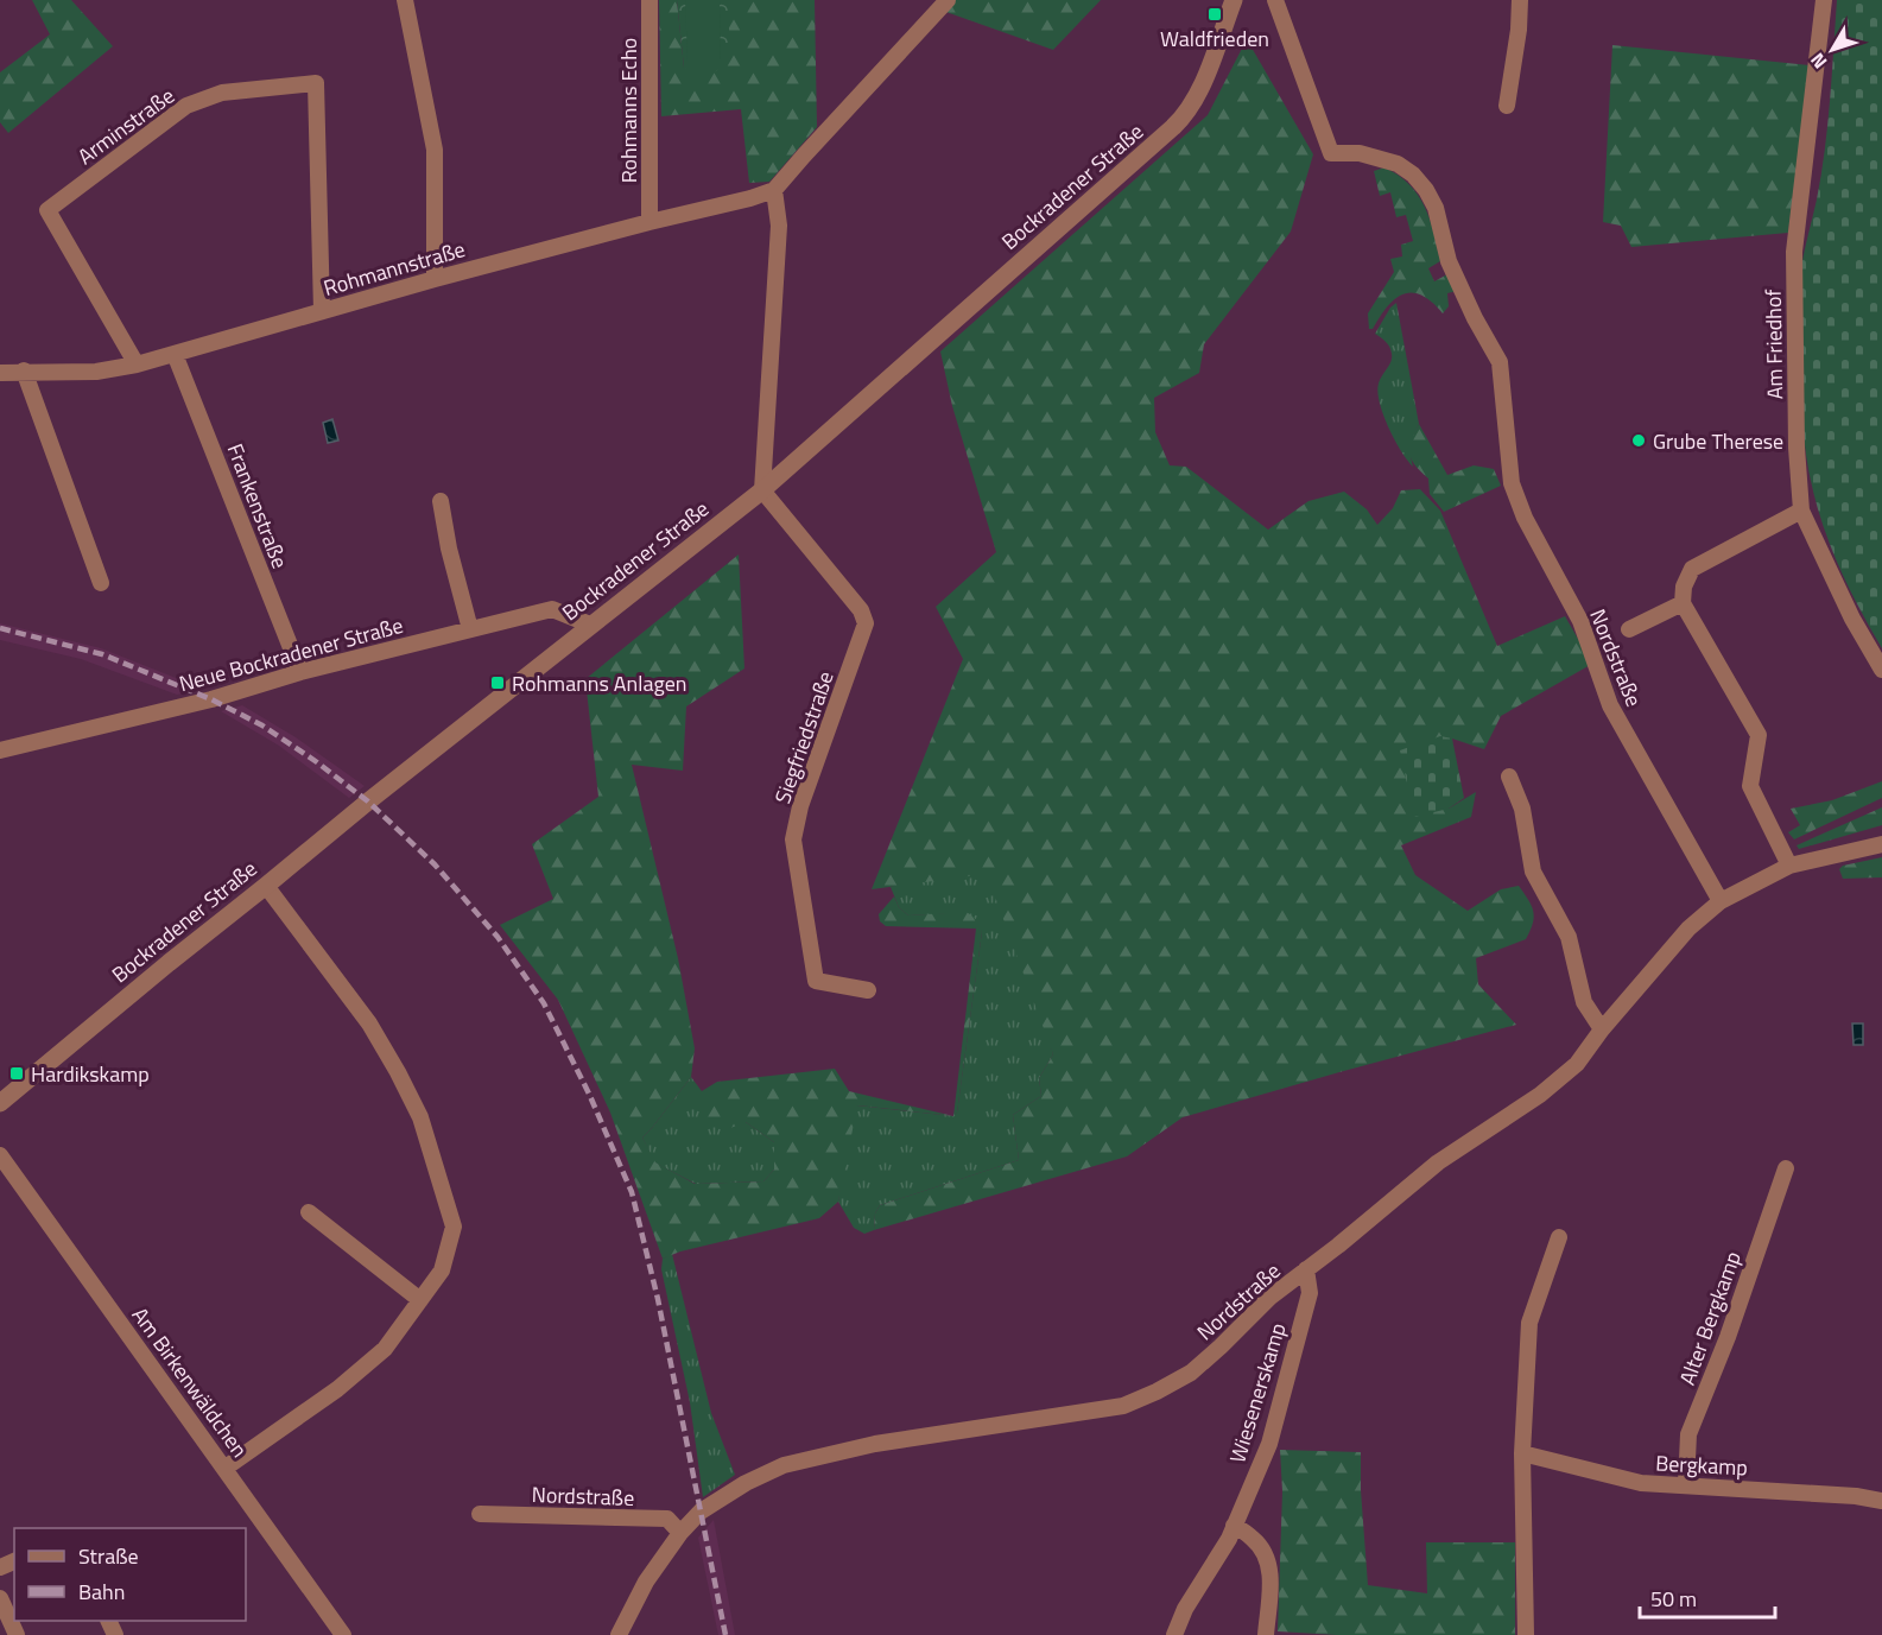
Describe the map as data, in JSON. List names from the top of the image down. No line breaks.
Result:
{"streets":{"street":["Rohmanns Echo","Arminstraße","Bockradener Straße","Rohmannstraße","Am Friedhof","Frankenstraße","Neue Bockradener Straße","Nordstraße","Siegfriedstraße","Alter Bergkamp","Am Birkenwäldchen","Wiesenerskamp","Bergkamp"]},"crossings":[["Rohmanns Echo","Rohmannstraße"],["Arminstraße","Rohmannstraße"],["Bockradener Straße","Neue Bockradener Straße"],["Bockradener Straße","Siegfriedstraße"],["Rohmannstraße","Frankenstraße"],["Frankenstraße","Neue Bockradener Straße"],["Nordstraße","Wiesenerskamp"],["Alter Bergkamp","Bergkamp"]],"places":{"transit":["Waldfrieden","Rohmanns Anlagen","Hardikskamp"],"other":["Grube Therese"]},"legend":["Straße","Bahn"],"scale_bar":"50 m","north":"bottom left"}
